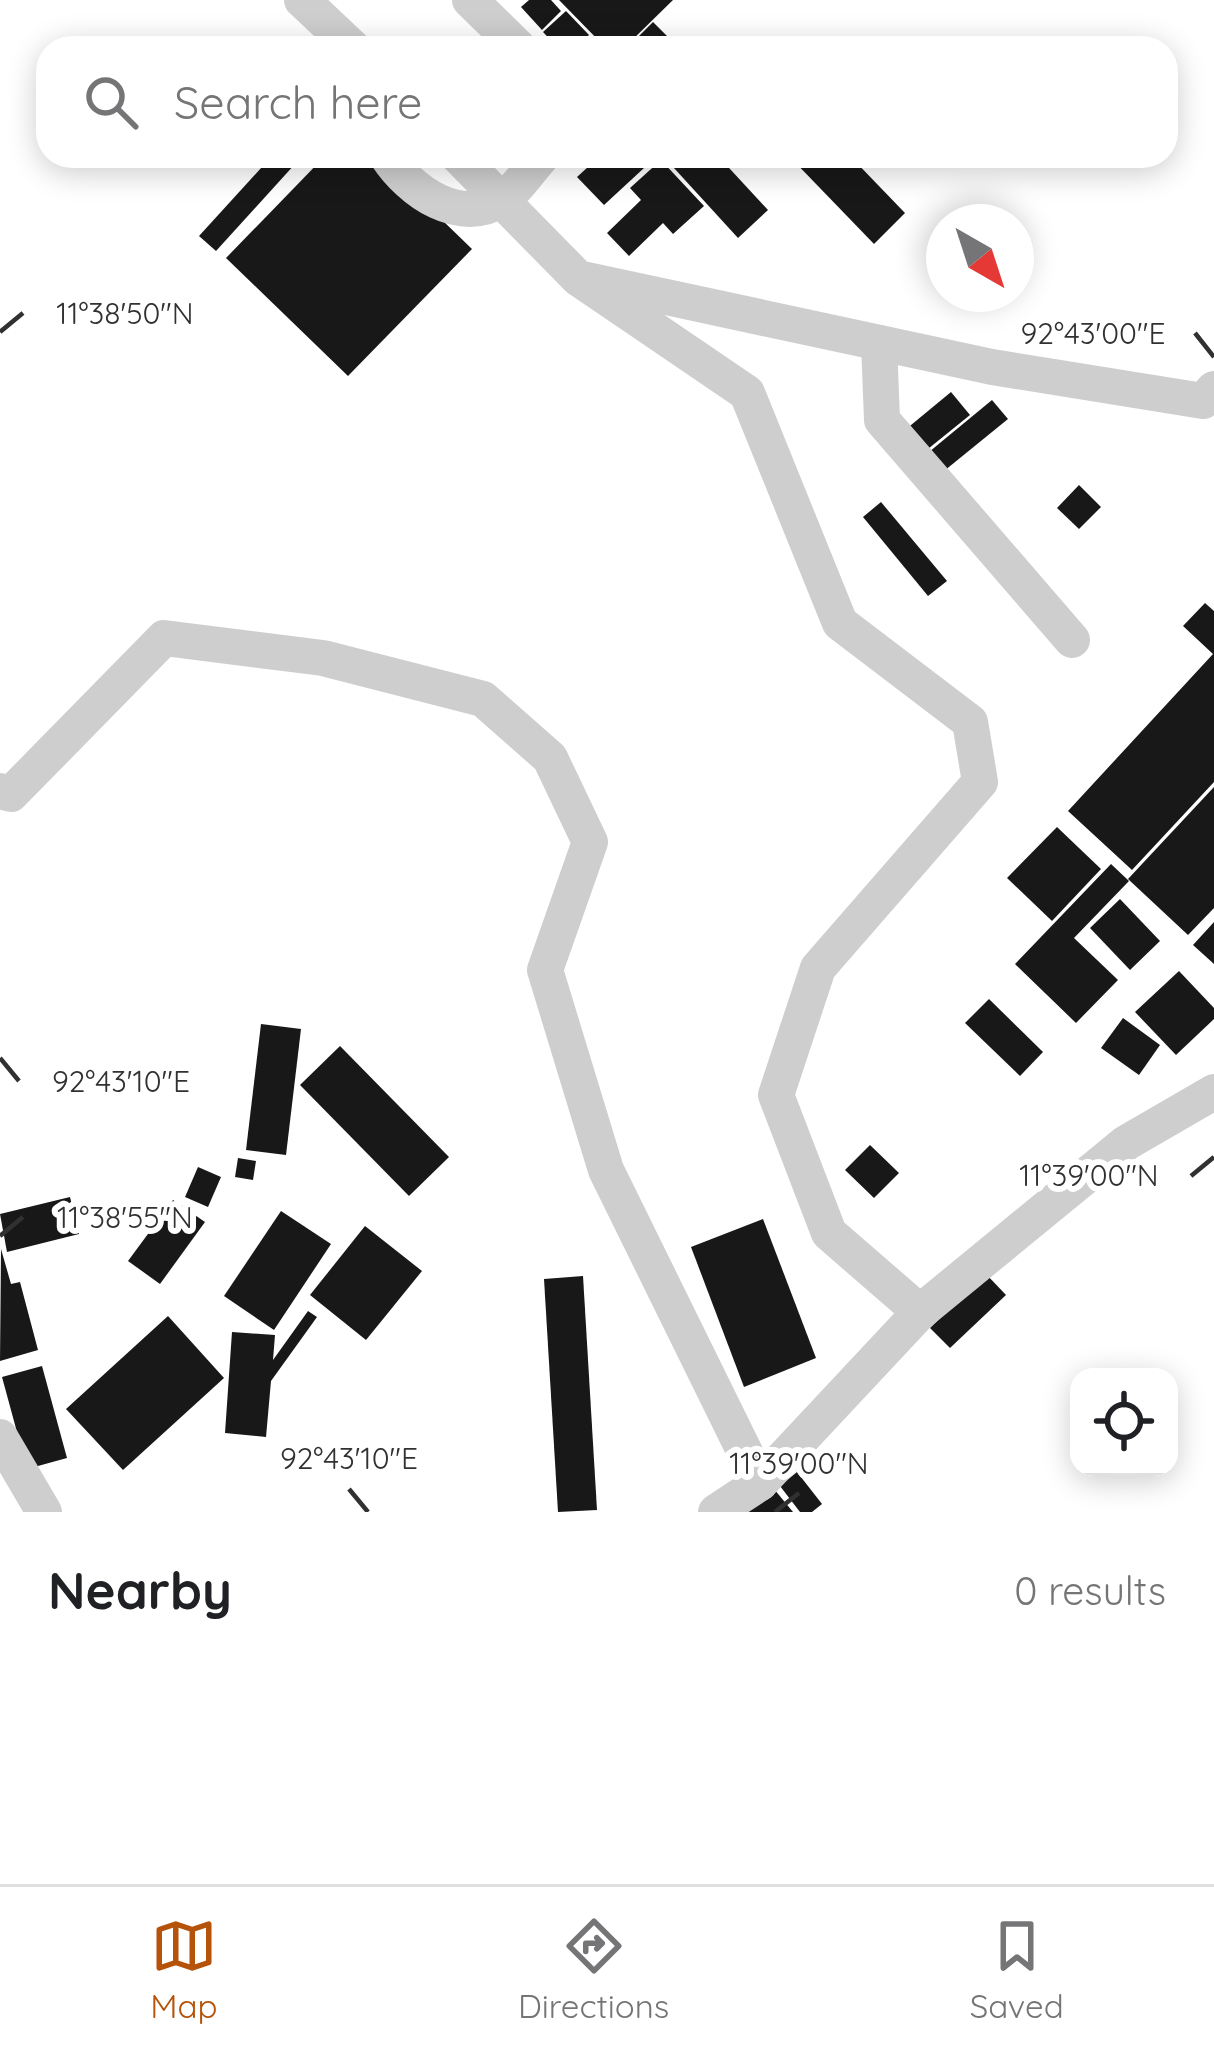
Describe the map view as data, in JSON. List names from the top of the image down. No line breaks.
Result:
{"north":"bottom right","page":{"search":"Search here","heading":["Nearby","0 results"],"nav":["Map","Directions","Saved"]},"coordinates":["11°38'50\"N","92°43'00\"E","92°43'10\"E","11°39'00\"N","11°38'55\"N"]}
